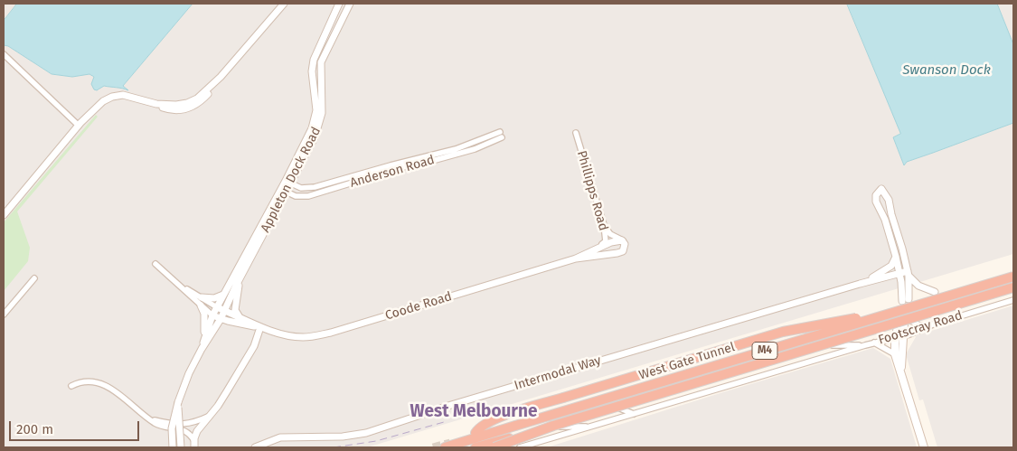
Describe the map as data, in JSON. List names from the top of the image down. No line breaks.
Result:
{"streets":{"highway":["M4","West Gate Tunnel"],"street":["Anderson Road","Appleton Dock Road","Phillipps Road","Coode Road","Footscray Road","Intermodal Way"]},"crossings":[["Anderson Road","Appleton Dock Road"],["Appleton Dock Road","Coode Road"],["Phillipps Road","Coode Road"],["Footscray Road","West Gate Tunnel"]],"districts":["West Melbourne"],"water":["Swanson Dock"],"scale_bar":"200 m"}
